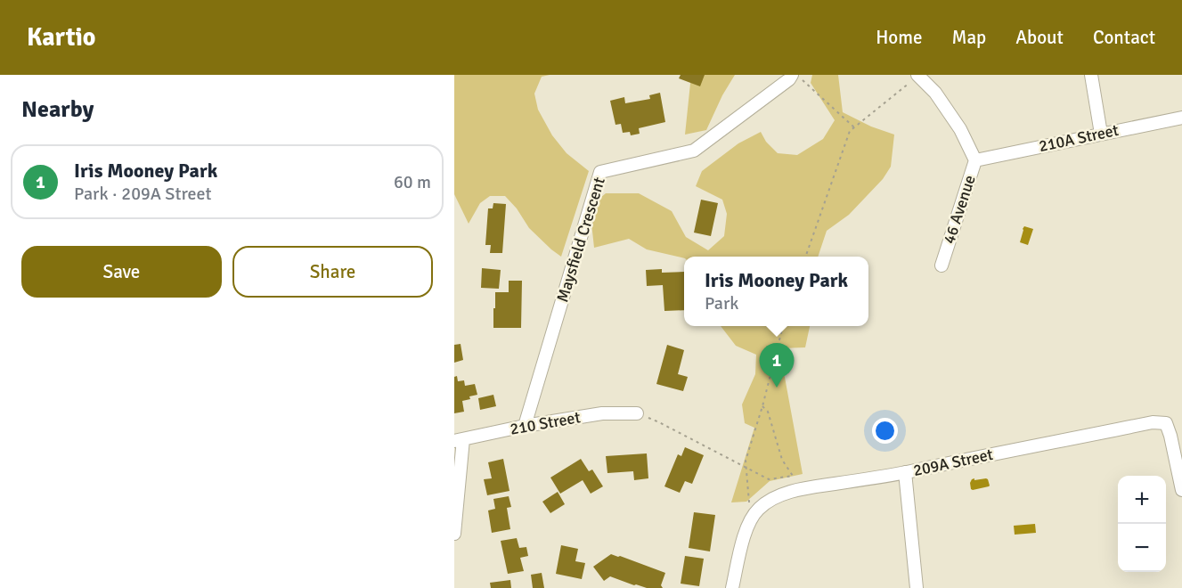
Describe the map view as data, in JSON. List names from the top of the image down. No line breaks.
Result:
{"streets":{"street":["210A Street","46 Avenue","Maysfield Crescent","210 Street","209A Street"]},"crossings":[["210A Street","46 Avenue"],["Maysfield Crescent","210 Street"]],"page":{"header":"Kartio","nav":["Home","Map","About","Contact"],"heading":"Nearby","list":[{"mark":"1","name":"Iris Mooney Park","note":"Park · 209A Street","value":"60 m"}],"buttons":["Save","Share"],"popup":["Iris Mooney Park","Park"],"pins":"1","map_buttons":["+","−"]}}
